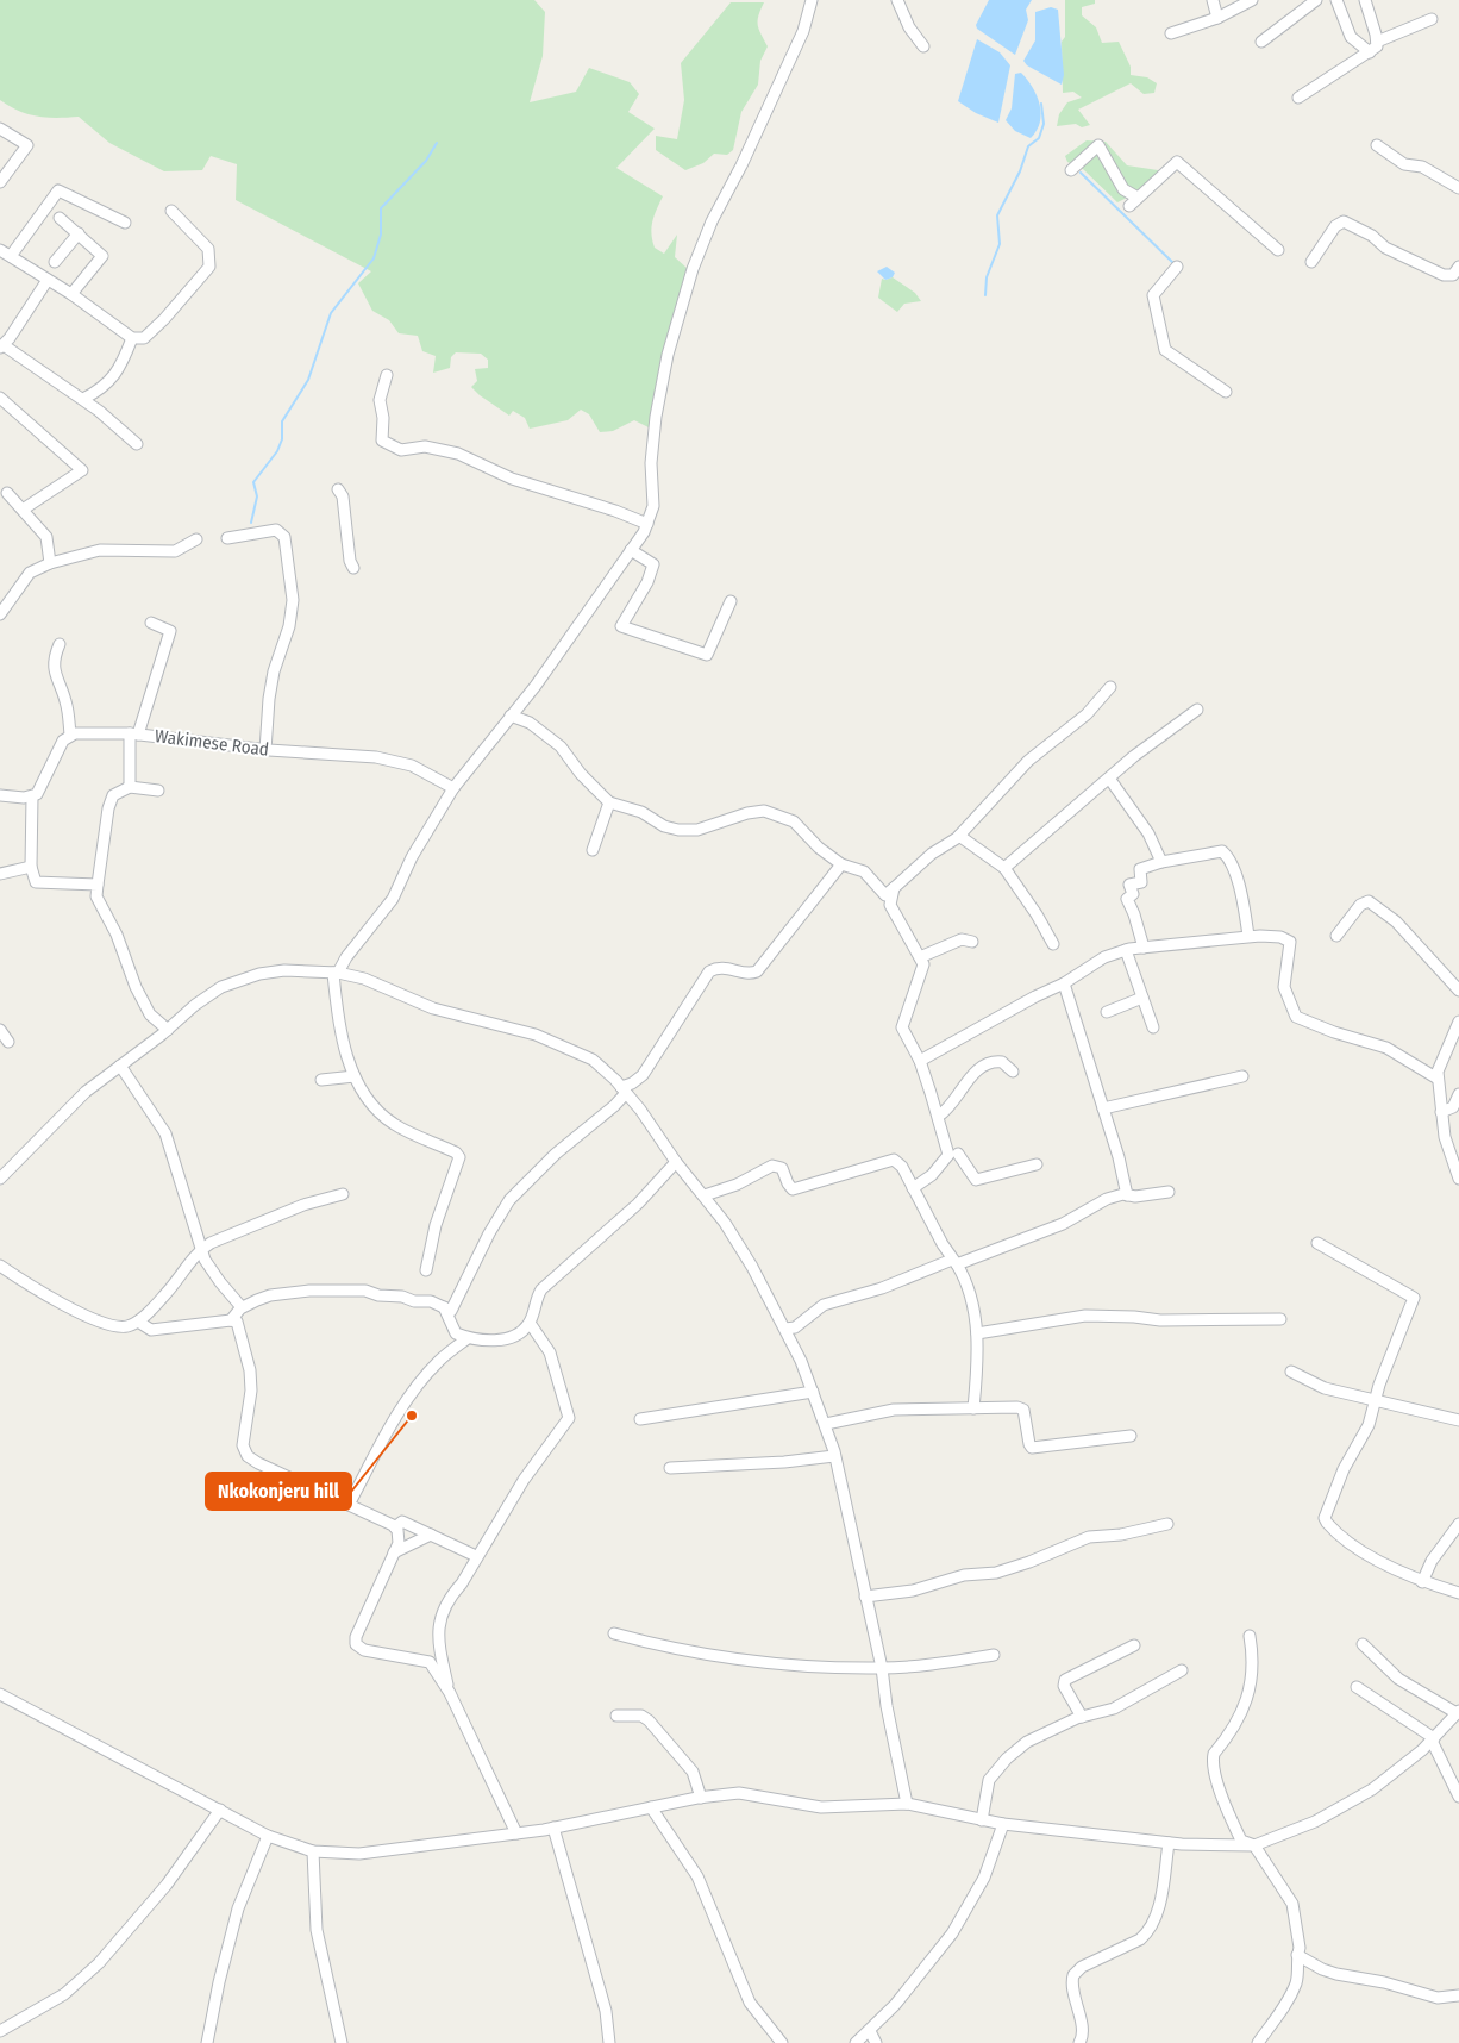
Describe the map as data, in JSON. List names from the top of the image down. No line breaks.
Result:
{"streets":{"street":["Wakimese Road"]},"places":["Nkokonjeru hill"]}
